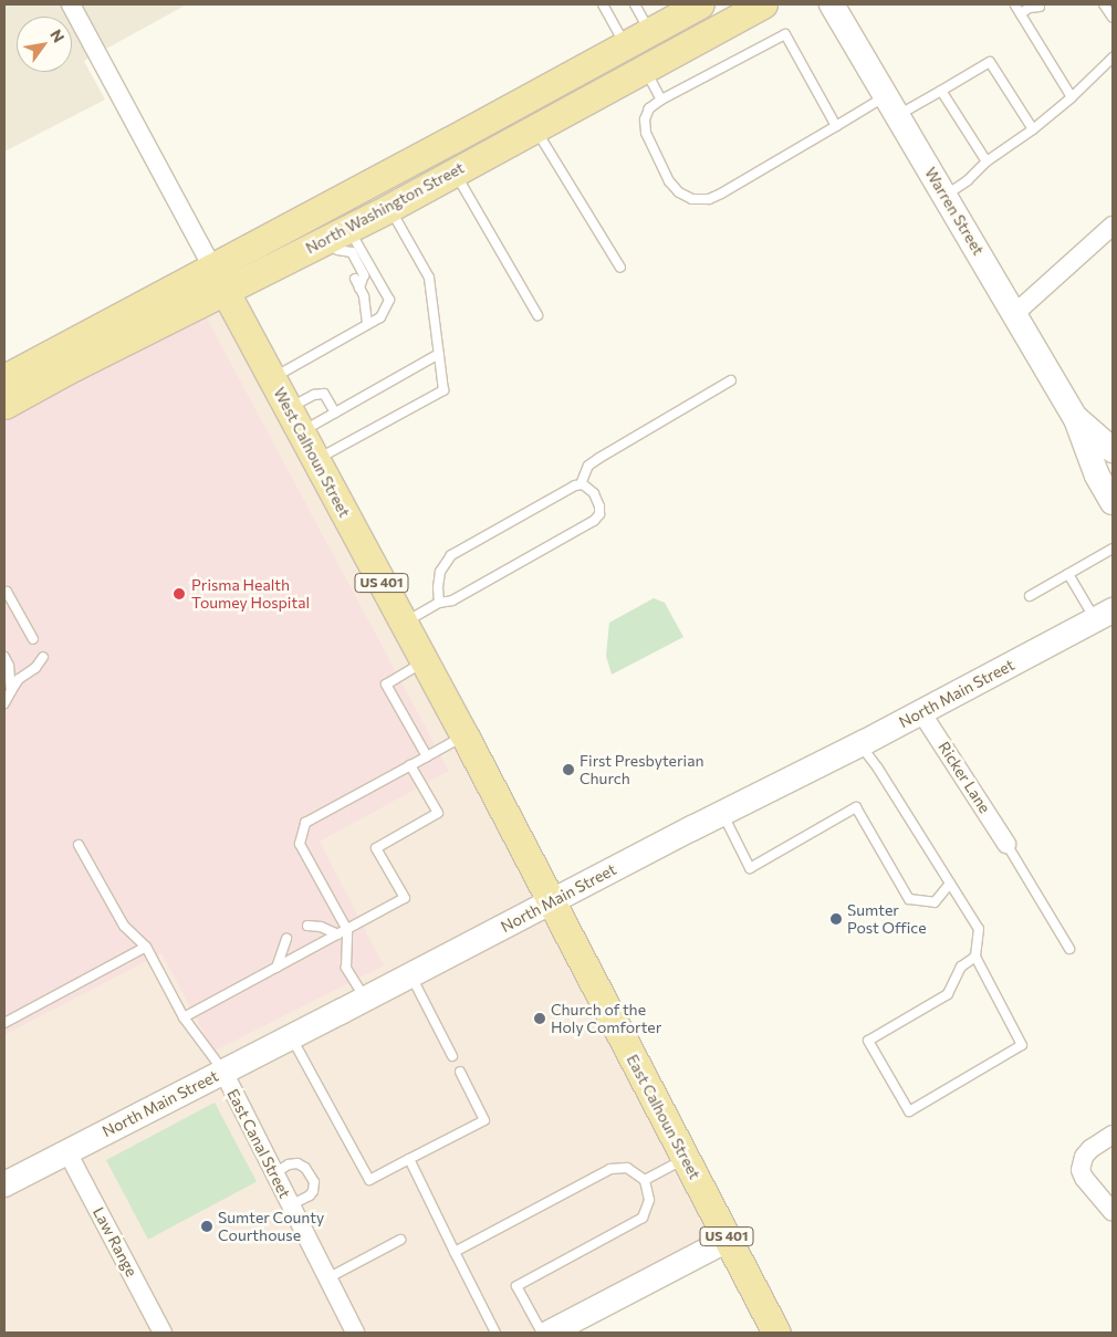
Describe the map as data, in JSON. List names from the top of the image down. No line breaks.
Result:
{"streets":{"main road":["North Washington Street","Warren Street","West Calhoun Street","US 401","North Main Street","East Calhoun Street"],"street":["Ricker Lane","East Canal Street","Law Range"]},"crossings":[["North Washington Street","West Calhoun Street"],["West Calhoun Street","North Main Street"],["West Calhoun Street","East Calhoun Street"],["North Main Street","Ricker Lane"],["North Main Street","East Calhoun Street"],["North Main Street","East Canal Street"],["North Main Street","Law Range"]],"places":["Prisma Health Toumey Hospital","First Presbyterian Church","Sumter Post Office","Church of the Holy Comforter","Sumter County Courthouse"],"north":"top right"}
